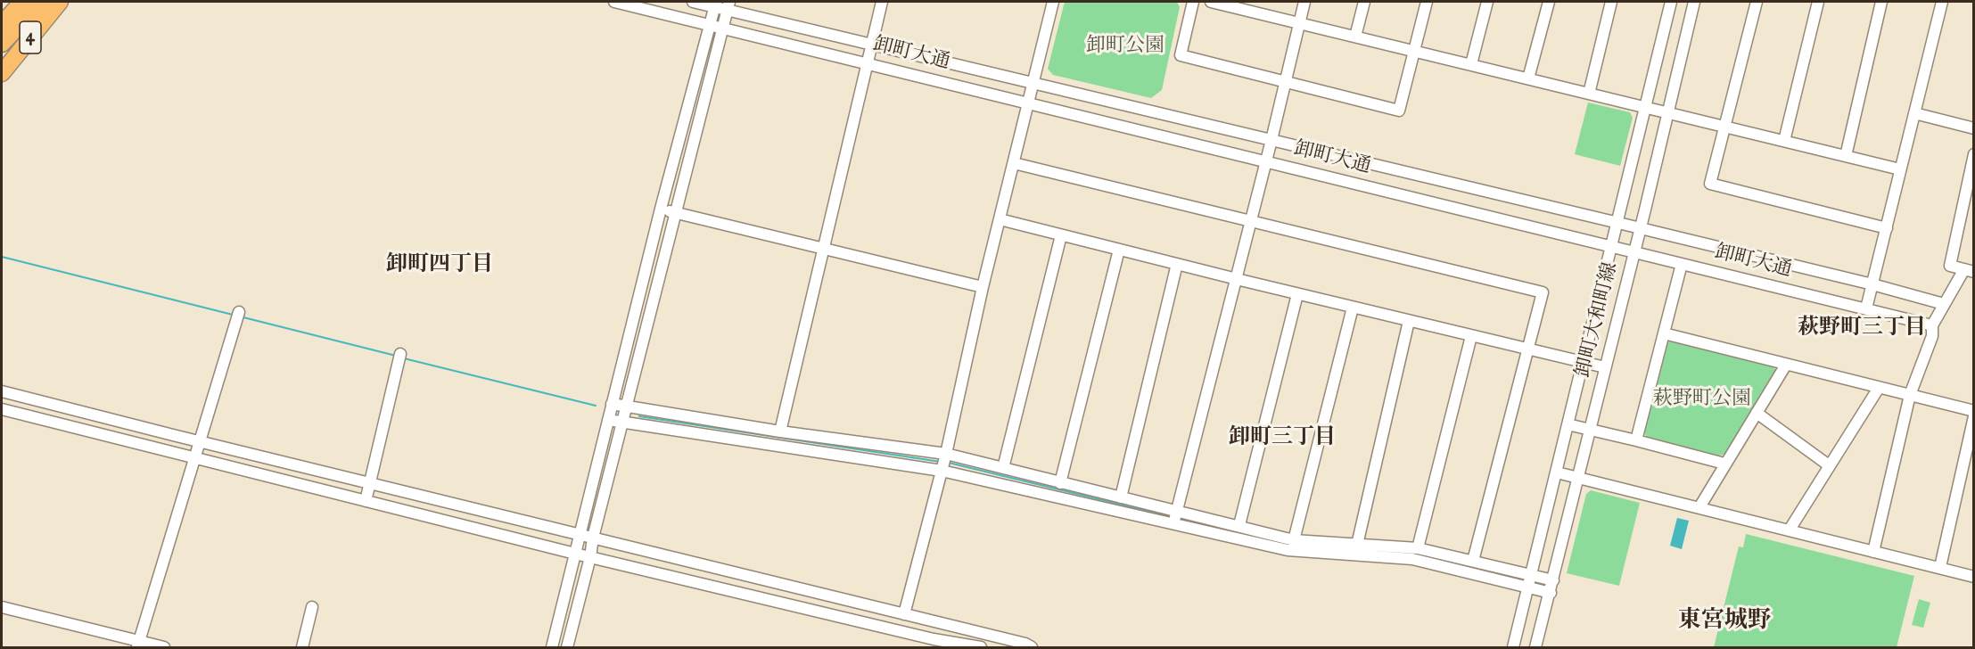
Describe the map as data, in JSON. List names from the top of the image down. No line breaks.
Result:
{"streets":{"highway":["4"],"street":["卸町大通","卸町大和町線"]},"crossings":[["卸町大通","卸町大和町線"]],"districts":["卸町四丁目","萩野町三丁目","卸町三丁目","東宮城野"],"parks":["卸町公園","萩野町公園"]}
